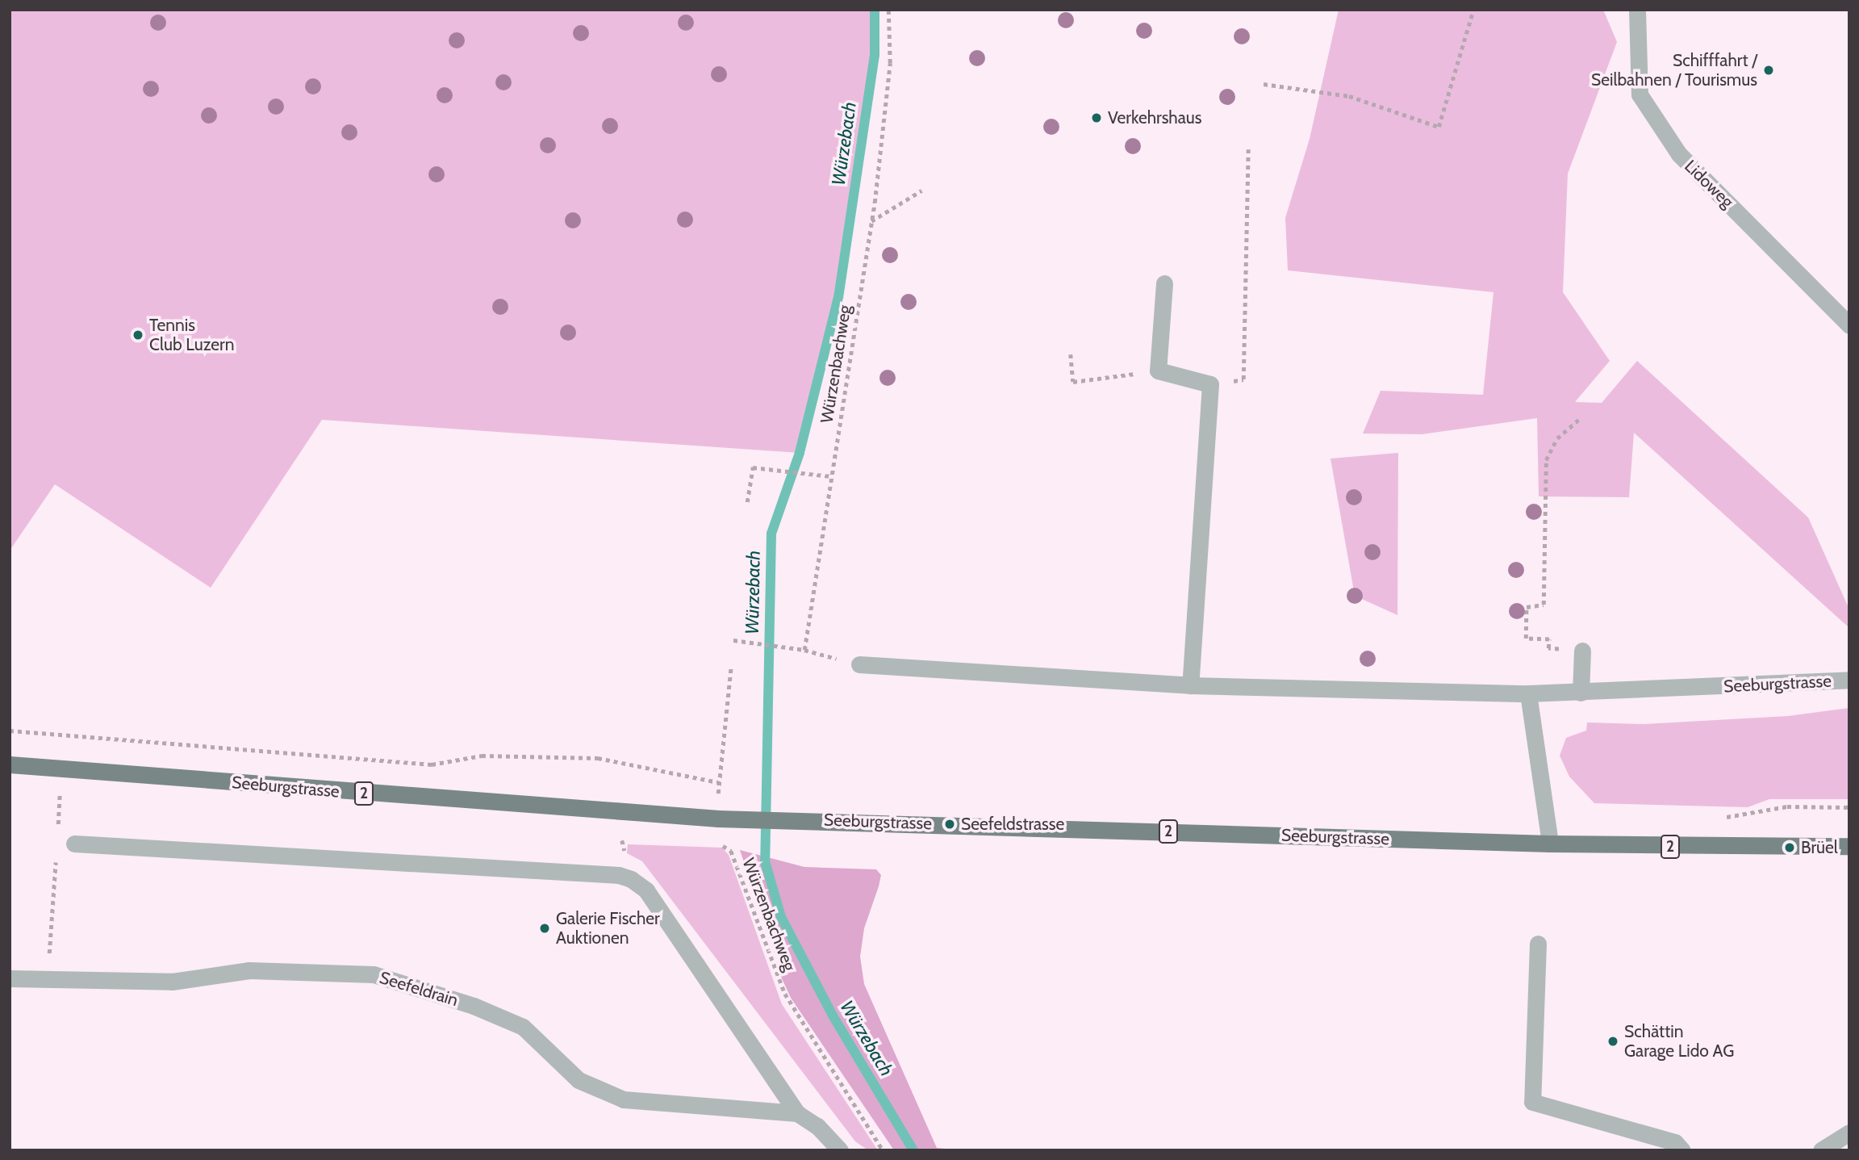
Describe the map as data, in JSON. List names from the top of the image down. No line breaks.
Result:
{"streets":{"main road":["Seeburgstrasse","2"],"street":["Lidoweg","Seefeldrain"],"path":["Würzenbachweg"]},"crossings":[["Würzenbachweg","Seeburgstrasse"]],"water":["Würzebach"],"places":["Schifffahrt / Seilbahnen / Tourismus","Verkehrshaus","Tennis Club Luzern","Seefeldstrasse","Brüel","Galerie Fischer Auktionen","Schättin Garage Lido AG"]}
